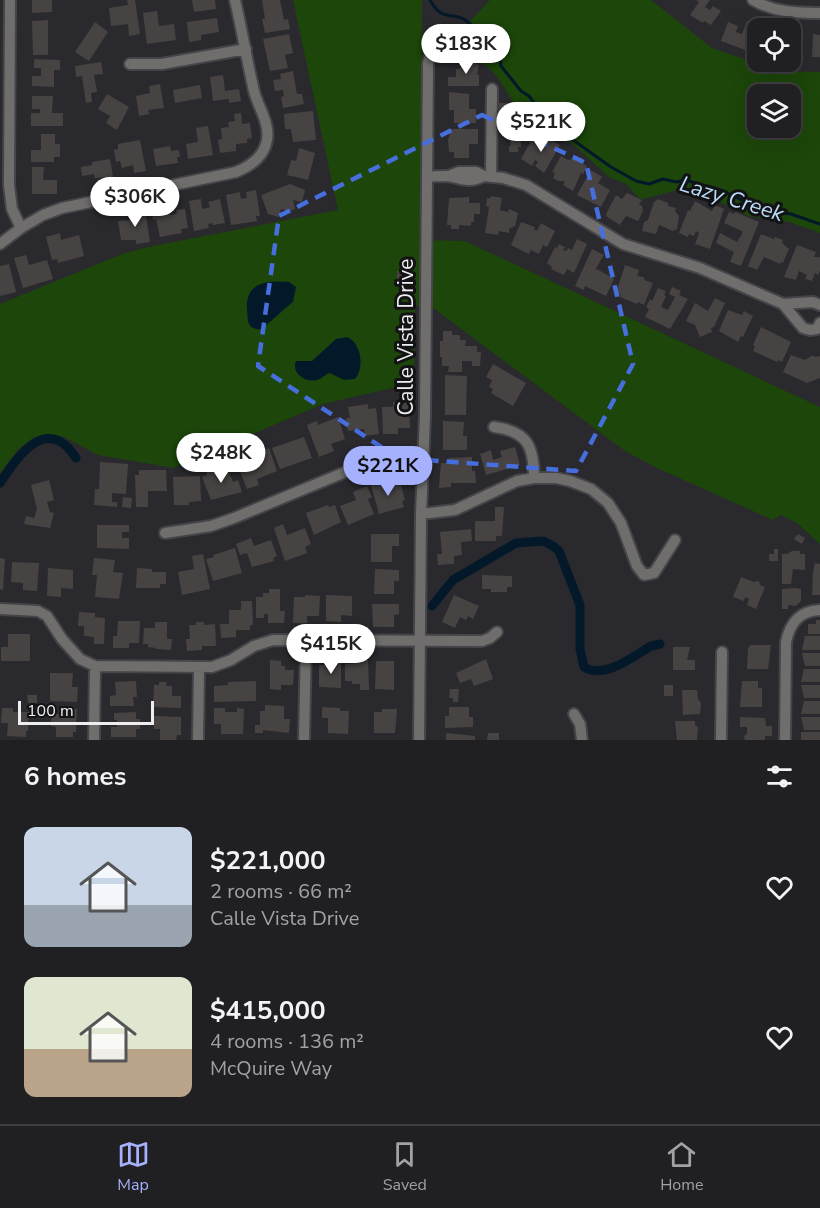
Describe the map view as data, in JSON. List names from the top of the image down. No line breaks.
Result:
{"streets":{"street":["Calle Vista Drive"]},"water":["Lazy Creek"],"scale_bar":"100 m","page":{"price":["$183K","$521K","$306K","$248K","$221K","$415K"],"scale":"100 m","heading":"6 homes","list":[{"name":"$221,000","note":"2 rooms · 66 m² · Calle Vista Drive"},{"name":"$415,000","note":"4 rooms · 136 m² · McQuire Way"}],"tabs":["Map","Saved","Home"]}}
